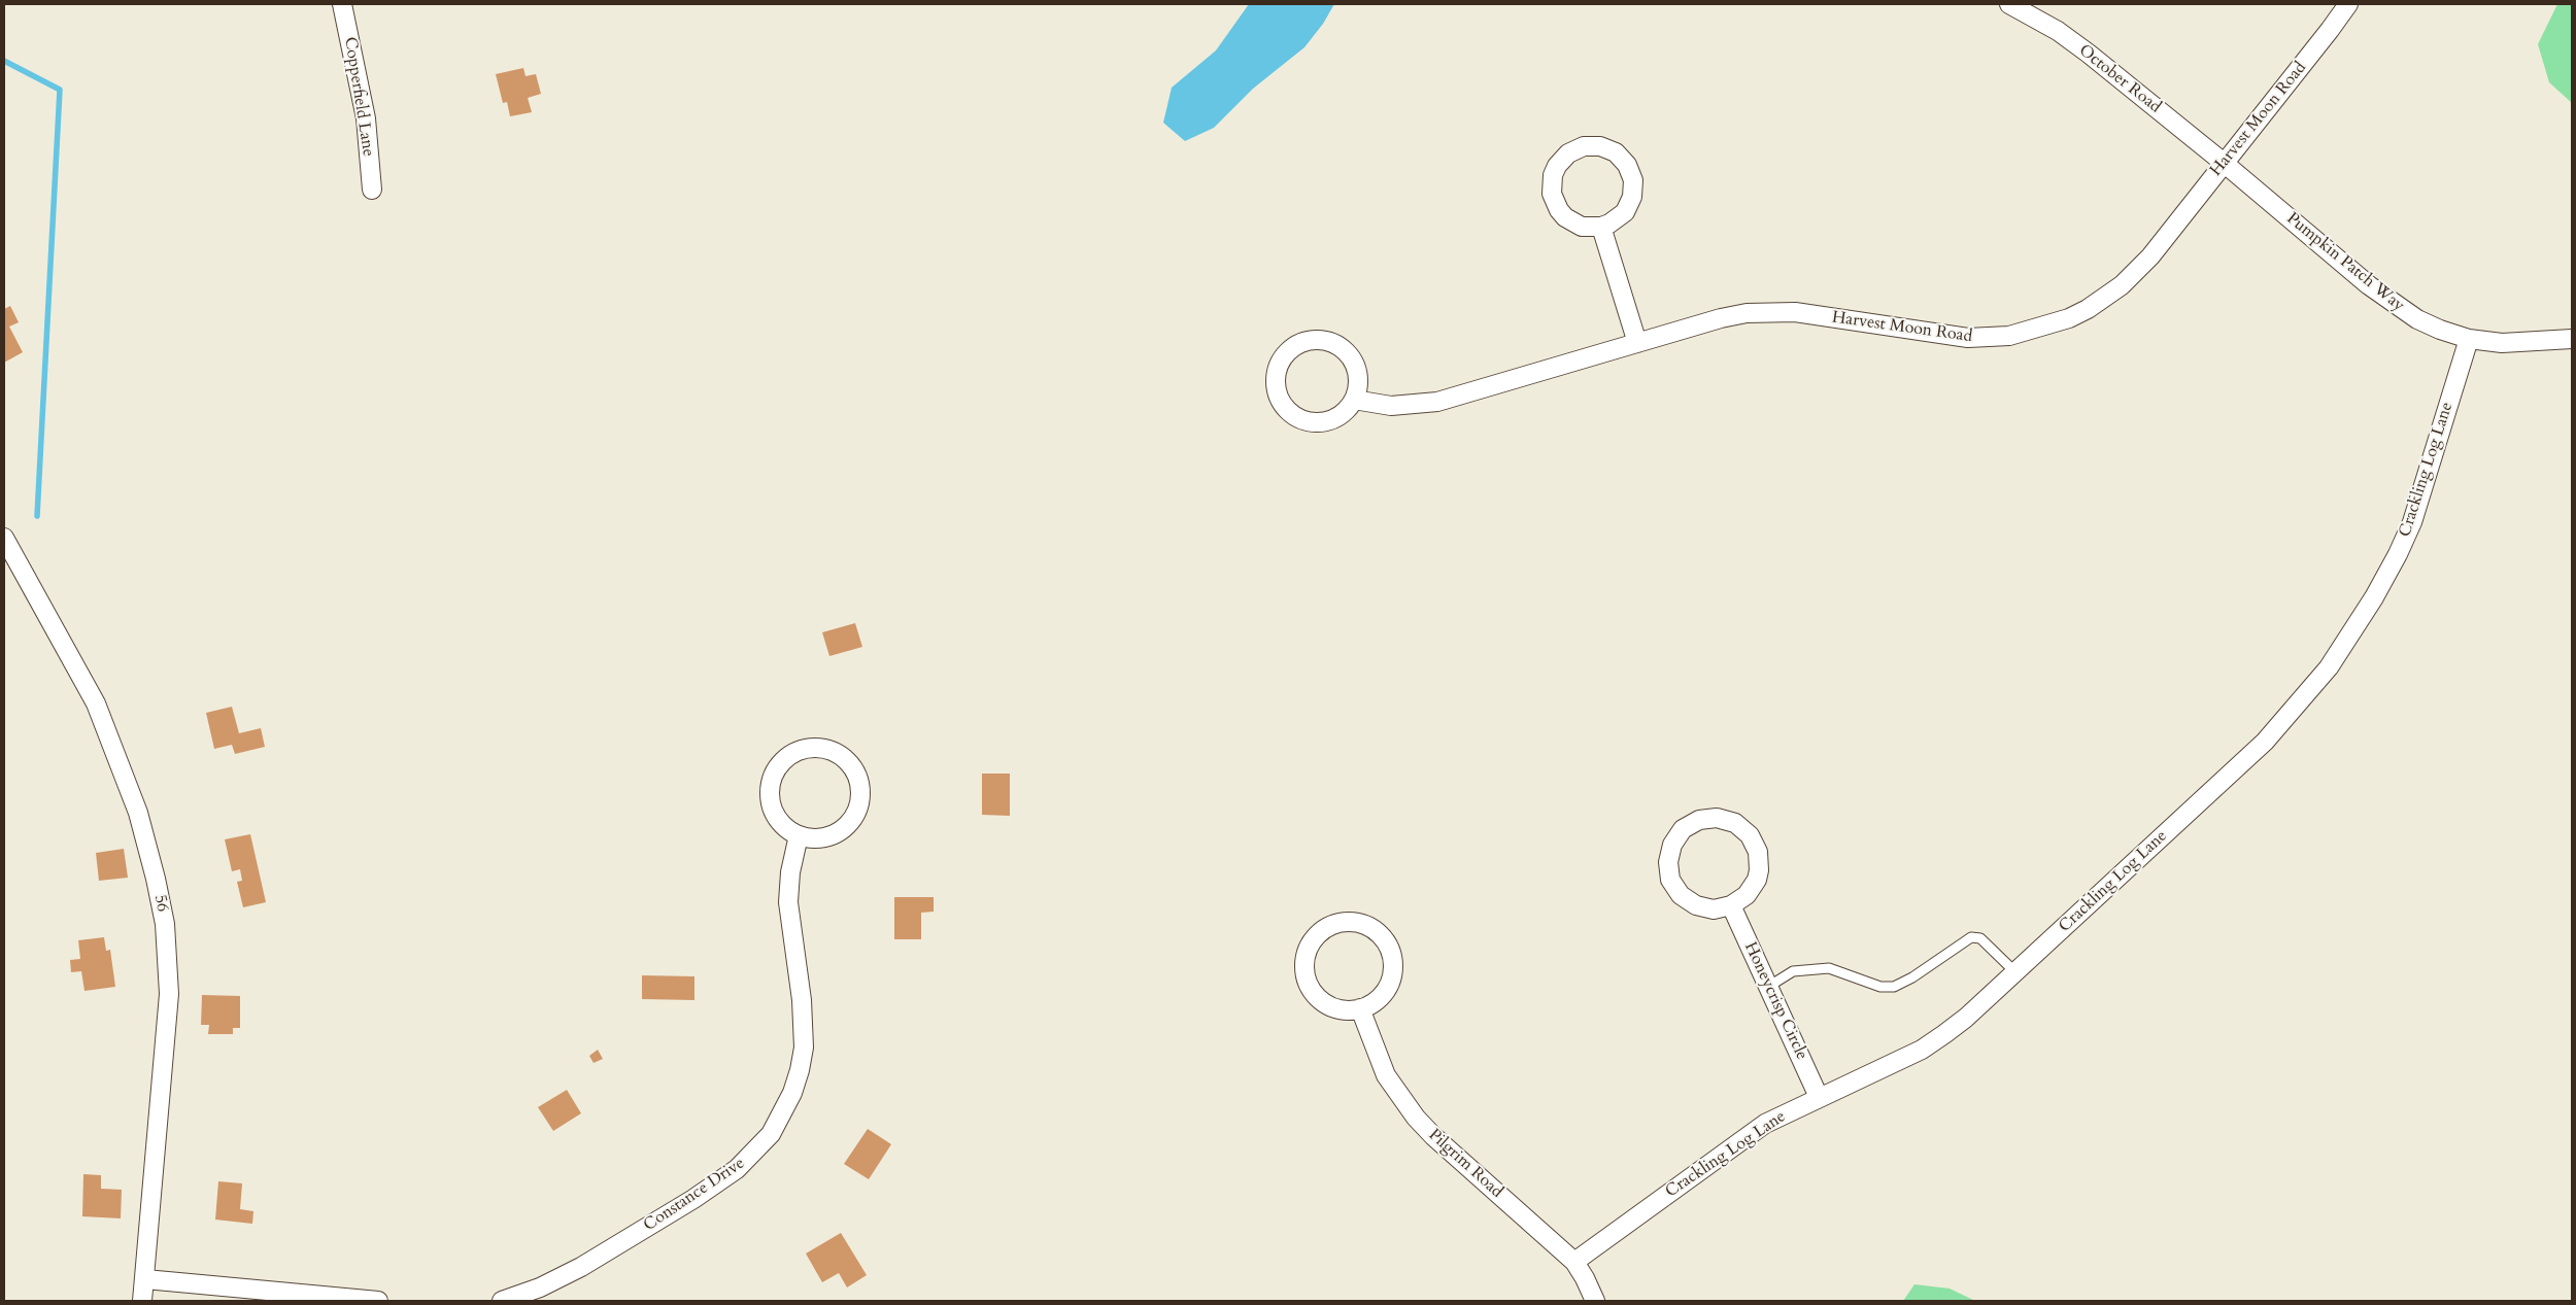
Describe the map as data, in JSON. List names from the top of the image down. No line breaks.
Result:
{"streets":{"street":["October Road","Copperfield Lane","Harvest Moon Road","Pumpkin Patch Way","Crackling Log Lane","56","Honeycrisp Circle","Pilgrim Road","Constance Drive"]},"crossings":[["October Road","Harvest Moon Road"],["October Road","Pumpkin Patch Way"],["Harvest Moon Road","Pumpkin Patch Way"],["Pumpkin Patch Way","Crackling Log Lane"],["Crackling Log Lane","Honeycrisp Circle"],["Crackling Log Lane","Pilgrim Road"]]}
